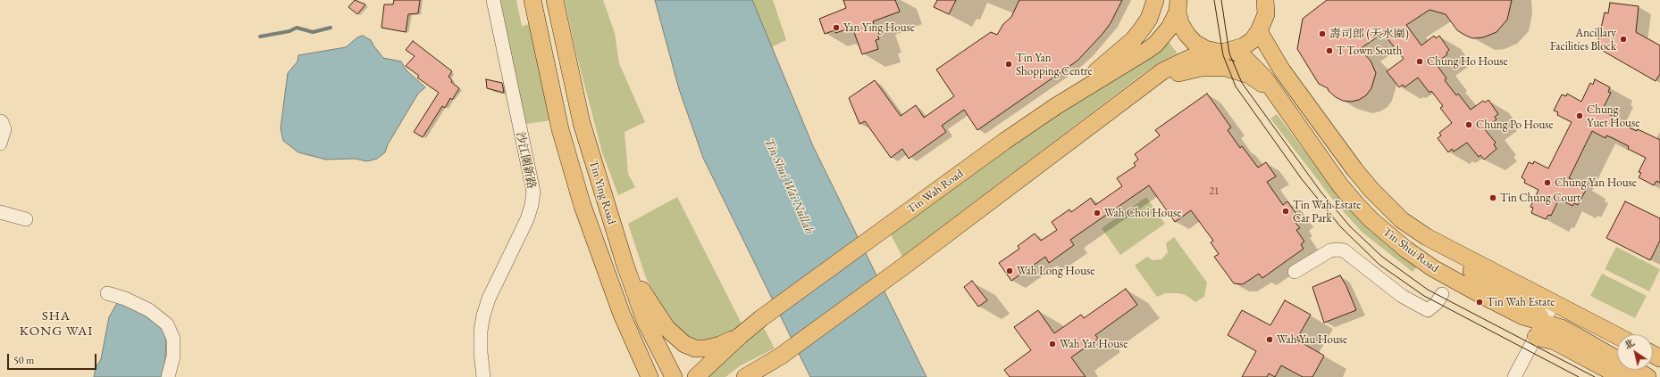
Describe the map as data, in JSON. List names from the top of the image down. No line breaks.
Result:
{"streets":{"main road":["Tin Wah Road","Tin Ying Road","Tin Shui Road"],"street":["沙江圍新路"]},"districts":["SHA KONG WAI"],"water":["Tin Shui Wai Nullah"],"places":["Yan Ying House","壽司郎 (天水圍)","Ancillary Facilities Block","T Town South","Chung Ho House","Tin Yan Shopping Centre","Chung Yuet House","Chung Po House","Chung Yan House","Tin Chung Court","Tin Wah Estate Car Park","Wah Choi House","Wah Long House","Tin Wah Estate","Wah Yau House","Wah Yat House"],"house_numbers":["21"],"scale_bar":"50 m","north":"top left"}
